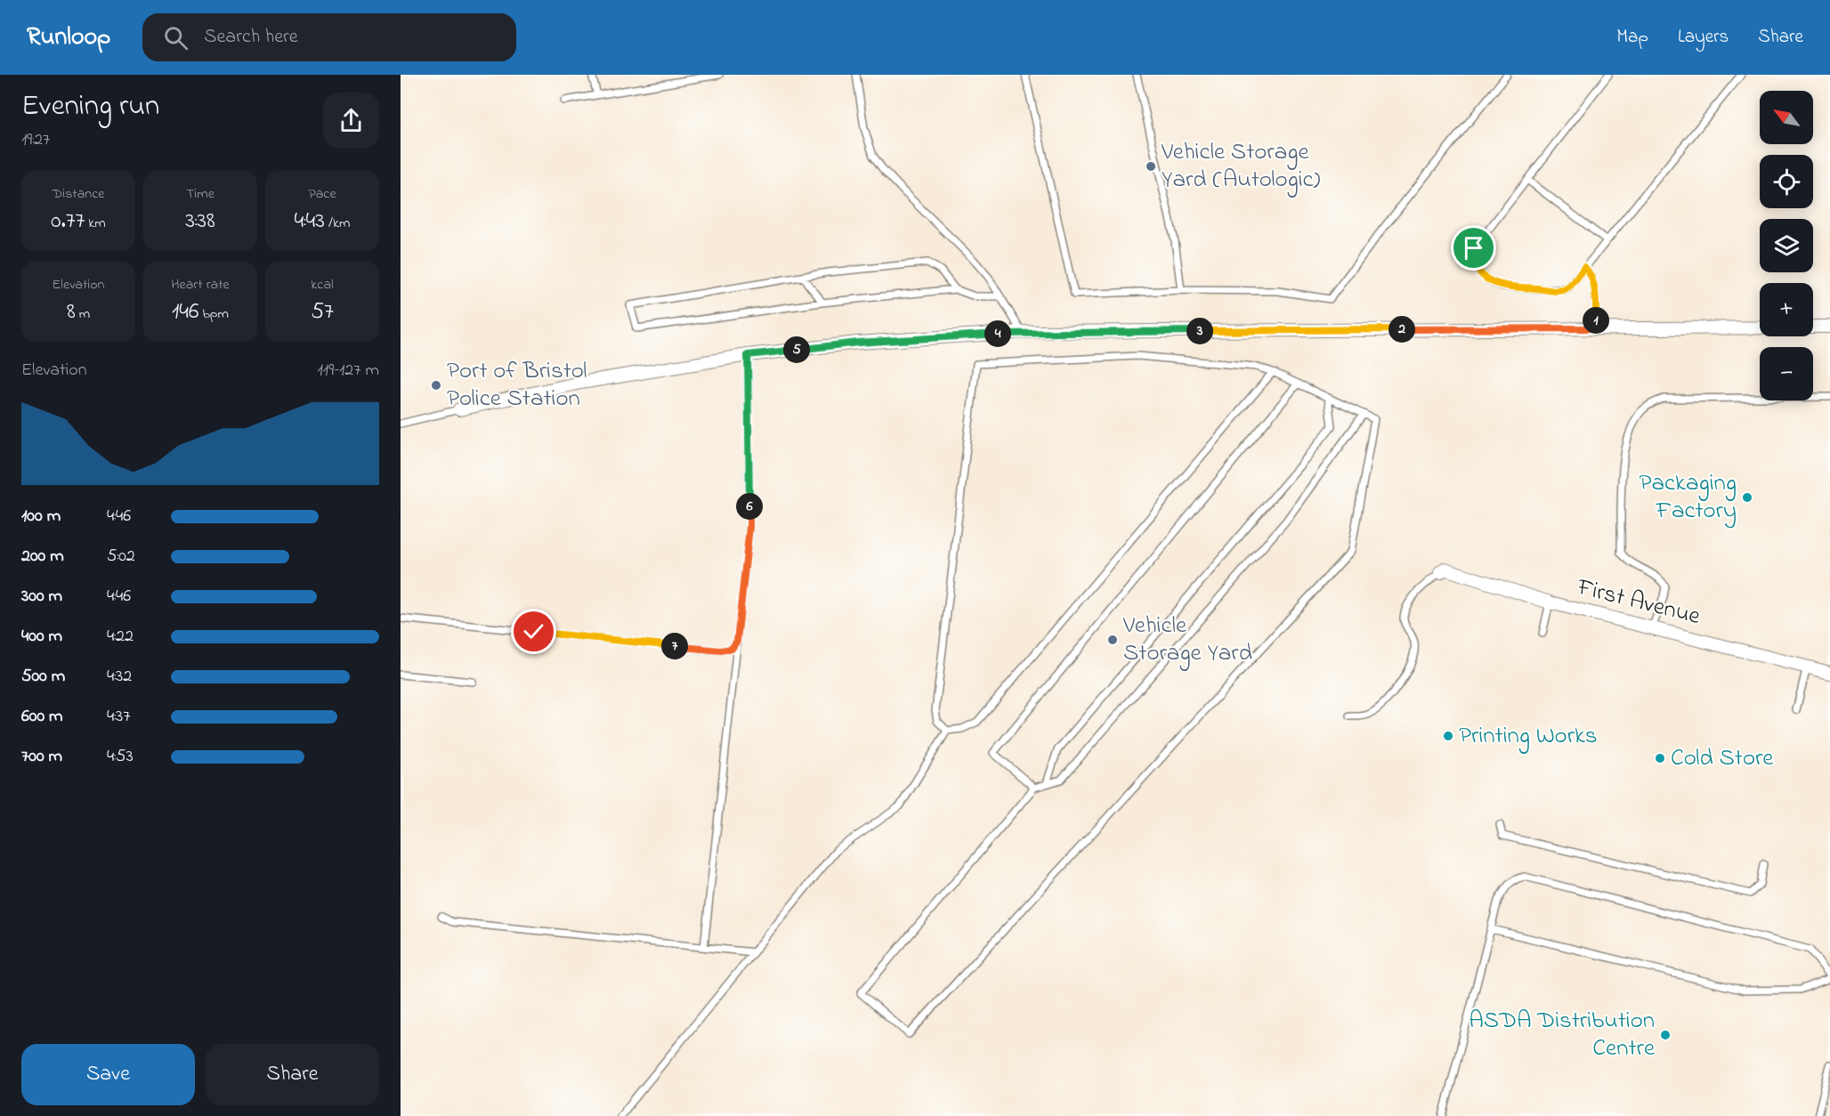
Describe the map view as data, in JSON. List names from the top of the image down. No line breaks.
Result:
{"streets":{"street":["First Avenue"]},"places":["Vehicle Storage Yard (Autologic)","Port of Bristol Police Station","Packaging Factory","Vehicle Storage Yard","Printing Works","Cold Store","ASDA Distribution Centre"],"north":"top left","page":{"header":"Runloop","search":"Search here","nav":["Map","Layers","Share"],"heading":["Evening run","19:27"],"map_buttons":["+","−"],"stats":[["Distance","0.77 km"],["Time","3:38"],["Pace","4:43 /km"],["Elevation","8 m"],["Heart rate","146 bpm"],["kcal","57"]],"pins":["1","2","3","4","5","6","7"],"chart":["Elevation","119–127 m"],"list":[{"name":"100 m","note":"4:46"},{"name":"200 m","note":"5:02"},{"name":"300 m","note":"4:46"},{"name":"400 m","note":"4:22"},{"name":"500 m","note":"4:32"},{"name":"600 m","note":"4:37"},{"name":"700 m","note":"4:53"}],"buttons":["Save","Share"]}}
